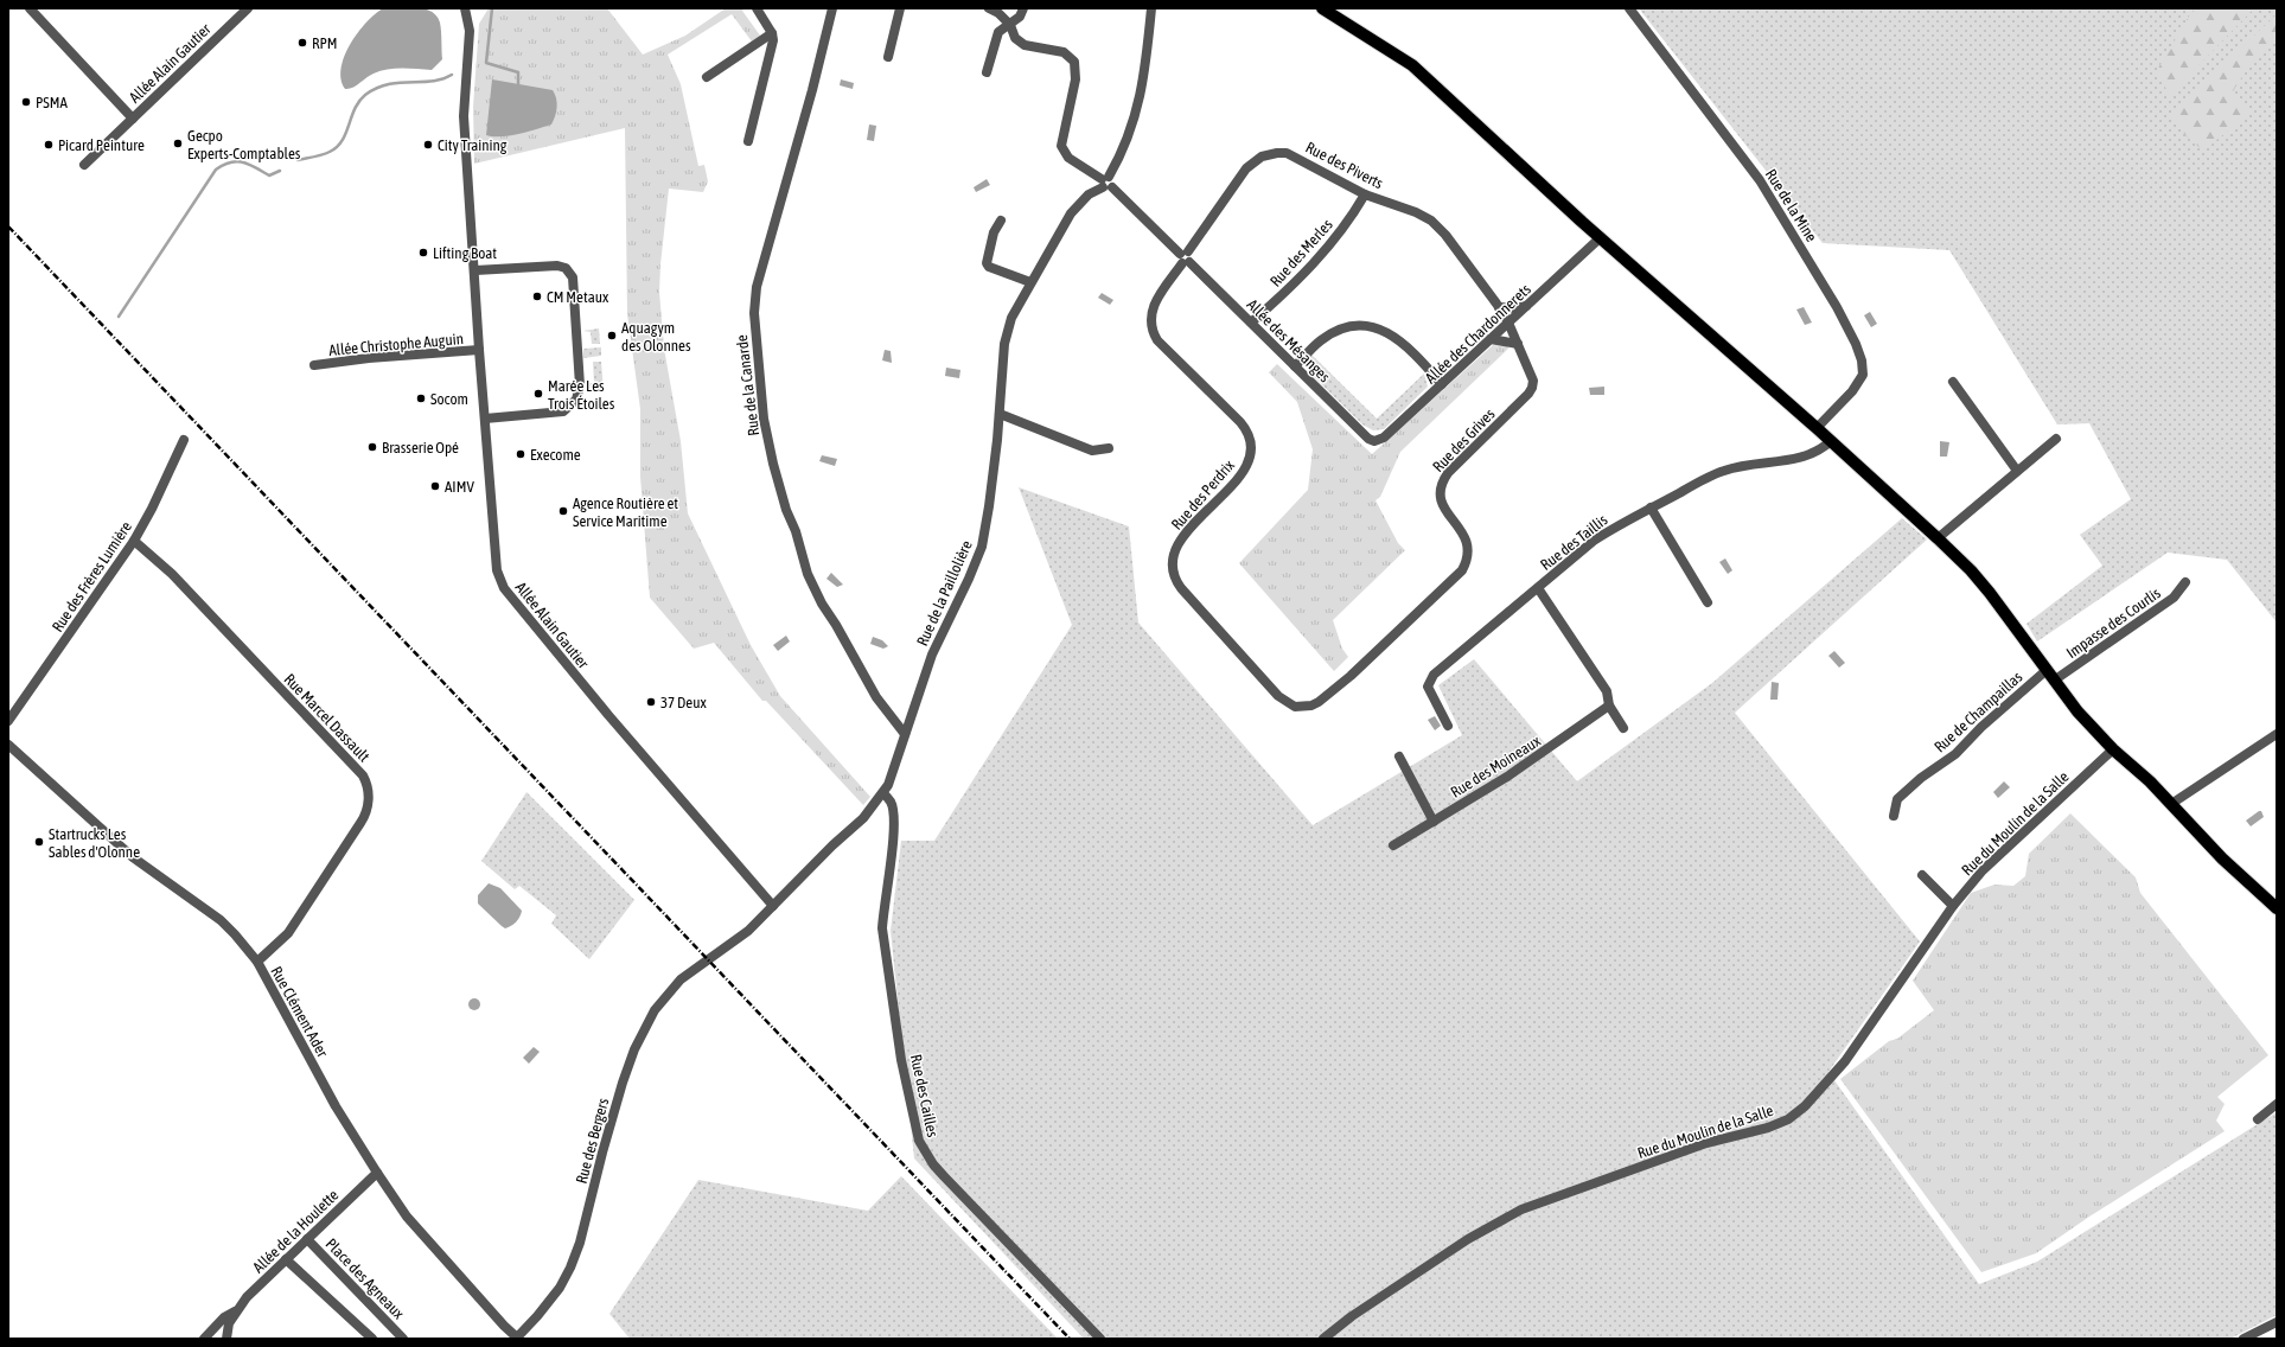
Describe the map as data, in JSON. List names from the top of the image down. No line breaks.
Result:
{"streets":{"street":["Allée Alain Gautier","Rue des Piverts","Rue de la Mine","Rue des Merles","Allée des Chardonnerets","Allée des Mésanges","Allée Christophe Auguin","Rue de la Canarde","Rue des Grives","Rue des Perdrix","Rue des Taillis","Rue des Frères Lumière","Rue de la Paillolière","Impasse des Courlis","Rue de Champaillas","Rue Marcel Dassault","Rue des Moineaux","Rue du Moulin de la Salle","Rue Clément Ader","Rue des Cailles","Rue des Bergers","Allée de la Houlette","Place des Agneaux"]},"crossings":[["Allée Alain Gautier","Allée Christophe Auguin"],["Allée Alain Gautier","Rue de la Paillolière"],["Rue des Piverts","Rue des Merles"],["Rue des Piverts","Allée des Chardonnerets"],["Rue des Piverts","Allée des Mésanges"],["Rue des Piverts","Rue des Grives"],["Rue des Piverts","Rue des Perdrix"],["Rue des Merles","Allée des Mésanges"],["Allée des Chardonnerets","Allée des Mésanges"],["Allée des Chardonnerets","Rue des Grives"],["Allée des Mésanges","Rue des Perdrix"],["Allée des Mésanges","Rue de la Paillolière"],["Rue de la Canarde","Rue de la Paillolière"],["Rue des Grives","Rue des Perdrix"],["Rue des Frères Lumière","Rue Marcel Dassault"],["Rue de la Paillolière","Rue des Cailles"],["Rue de la Paillolière","Rue des Bergers"],["Rue Marcel Dassault","Rue Clément Ader"],["Rue Clément Ader","Rue des Bergers"],["Rue Clément Ader","Allée de la Houlette"],["Allée de la Houlette","Place des Agneaux"]],"places":["RPM","PSMA","Gecpo Experts-Comptables","Picard Peinture","City Training","Lifting Boat","CM Metaux","Aquagym des Olonnes","Marée Les Trois Étoiles","Socom","Brasserie Opé","Execome","AIMV","Agence Routière et Service Maritime","37 Deux","Startrucks Les Sables d'Olonne"]}
